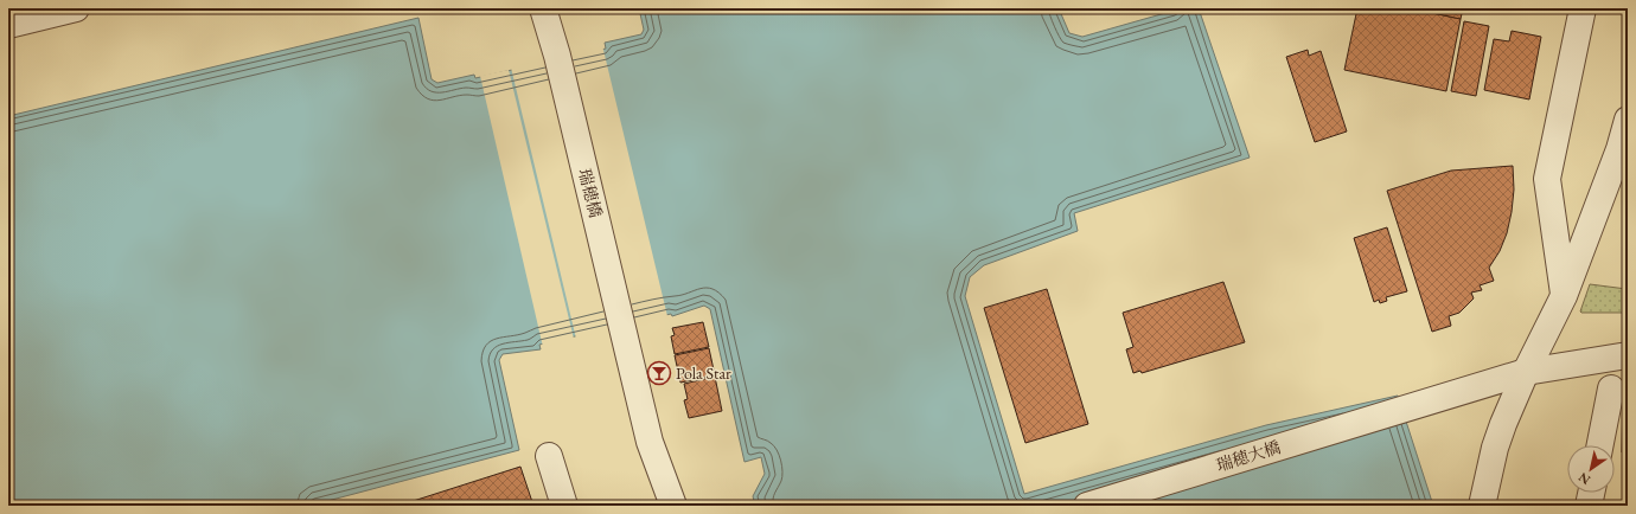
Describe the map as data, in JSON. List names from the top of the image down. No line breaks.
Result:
{"streets":{"street":["瑞穂橋","瑞穂大橋"]},"places":{"bar":["Pola Star"]},"north":"bottom left"}
